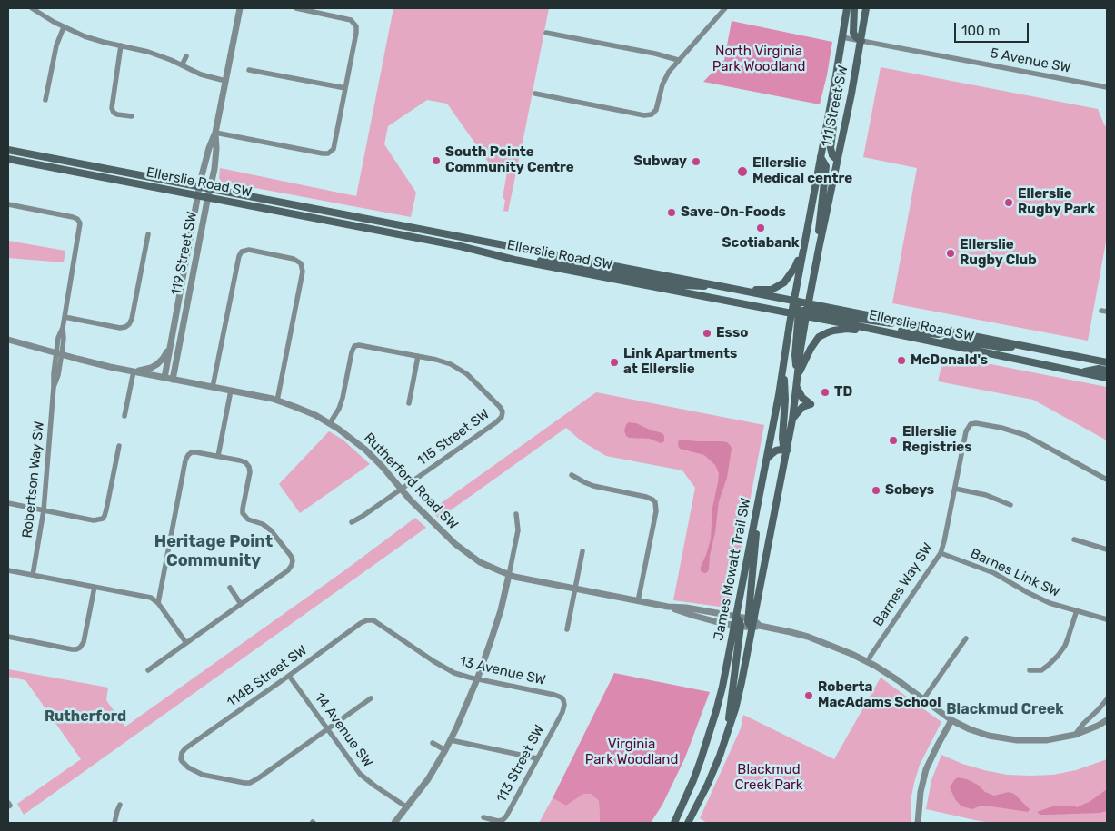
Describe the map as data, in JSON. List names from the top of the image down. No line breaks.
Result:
{"streets":{"main road":["111 Street SW","Ellerslie Road SW","James Mowatt Trail SW"],"street":["5 Avenue SW","119 Street SW","115 Street SW","Robertson Way SW","Rutherford Road SW","Barnes Link SW","Barnes Way SW","13 Avenue SW","114B Street SW","14 Avenue SW","113 Street SW"]},"crossings":[["5 Avenue SW","111 Street SW"],["111 Street SW","Ellerslie Road SW"],["111 Street SW","James Mowatt Trail SW"],["Ellerslie Road SW","119 Street SW"],["Ellerslie Road SW","James Mowatt Trail SW"],["119 Street SW","Rutherford Road SW"],["115 Street SW","Rutherford Road SW"],["Robertson Way SW","Rutherford Road SW"],["Rutherford Road SW","James Mowatt Trail SW"],["Barnes Link SW","Barnes Way SW"],["13 Avenue SW","114B Street SW"],["13 Avenue SW","113 Street SW"],["114B Street SW","14 Avenue SW"]],"districts":["Heritage Point Community","Blackmud Creek","Rutherford"],"parks":["North Virginia Park Woodland","Virginia Park Woodland","Blackmud Creek Park"],"places":["South Pointe Community Centre","Subway","Ellerslie Medical centre","Ellerslie Rugby Park","Save-On-Foods","Scotiabank","Ellerslie Rugby Club","Esso","McDonald's","Link Apartments at Ellerslie","TD","Ellerslie Registries","Sobeys","Roberta MacAdams School"],"scale_bar":"100 m"}
